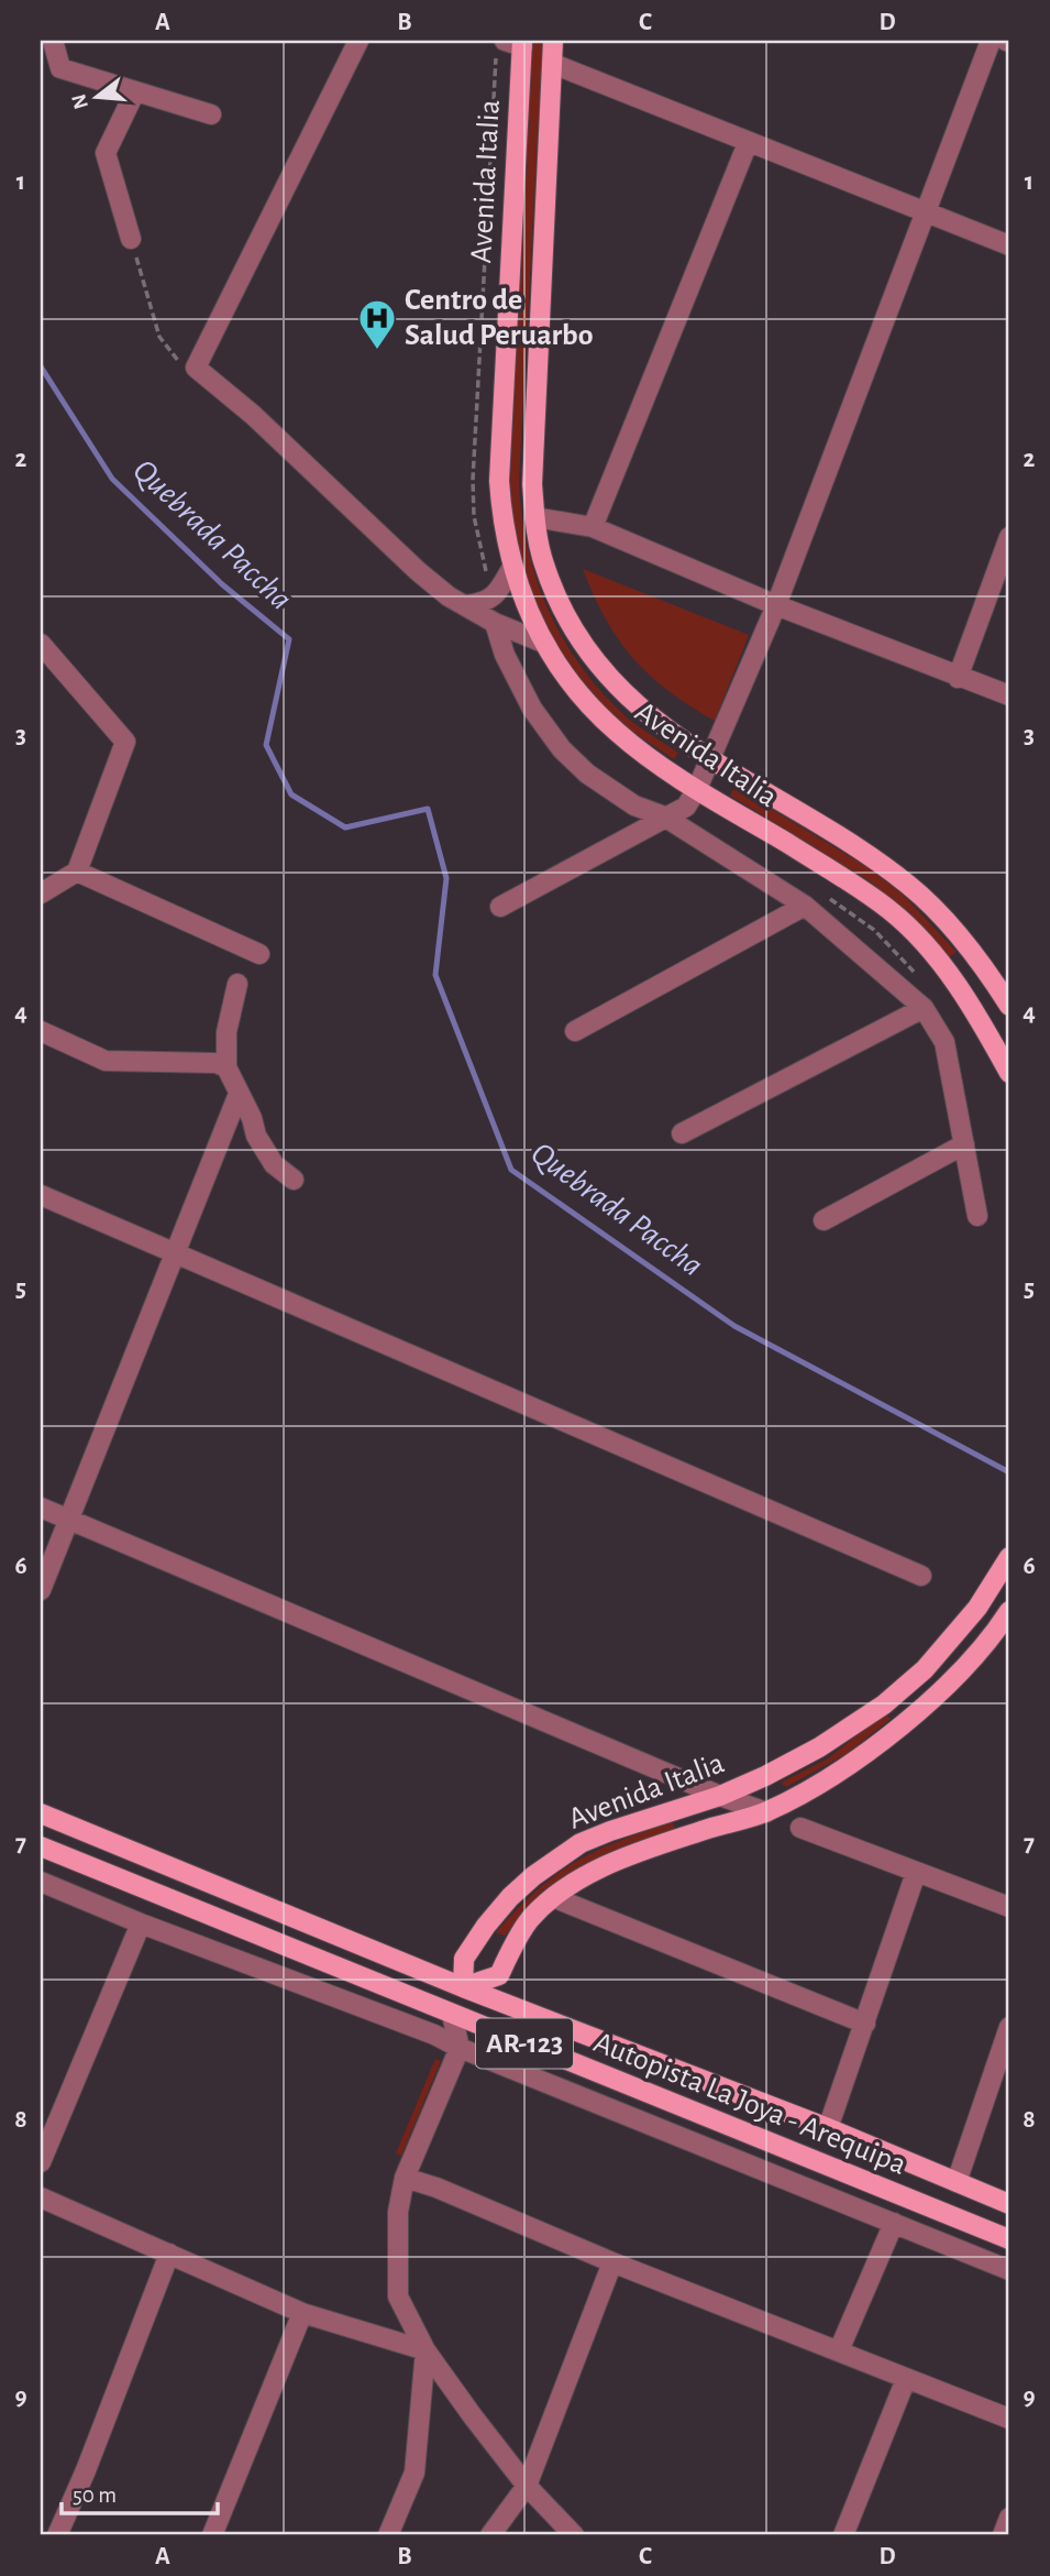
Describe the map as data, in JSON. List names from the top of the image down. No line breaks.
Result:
{"streets":{"main road":["Avenida Italia","AR-123","Autopista La Joya - Arequipa"]},"crossings":[["Avenida Italia","Autopista La Joya - Arequipa"]],"water":["Quebrada Paccha"],"places":{"hospital":["Centro de Salud Peruarbo"]},"scale_bar":"50 m","north":"left","grid":{"columns":["A","B","C","D"],"rows":["1","2","3","4","5","6","7","8","9"]}}
